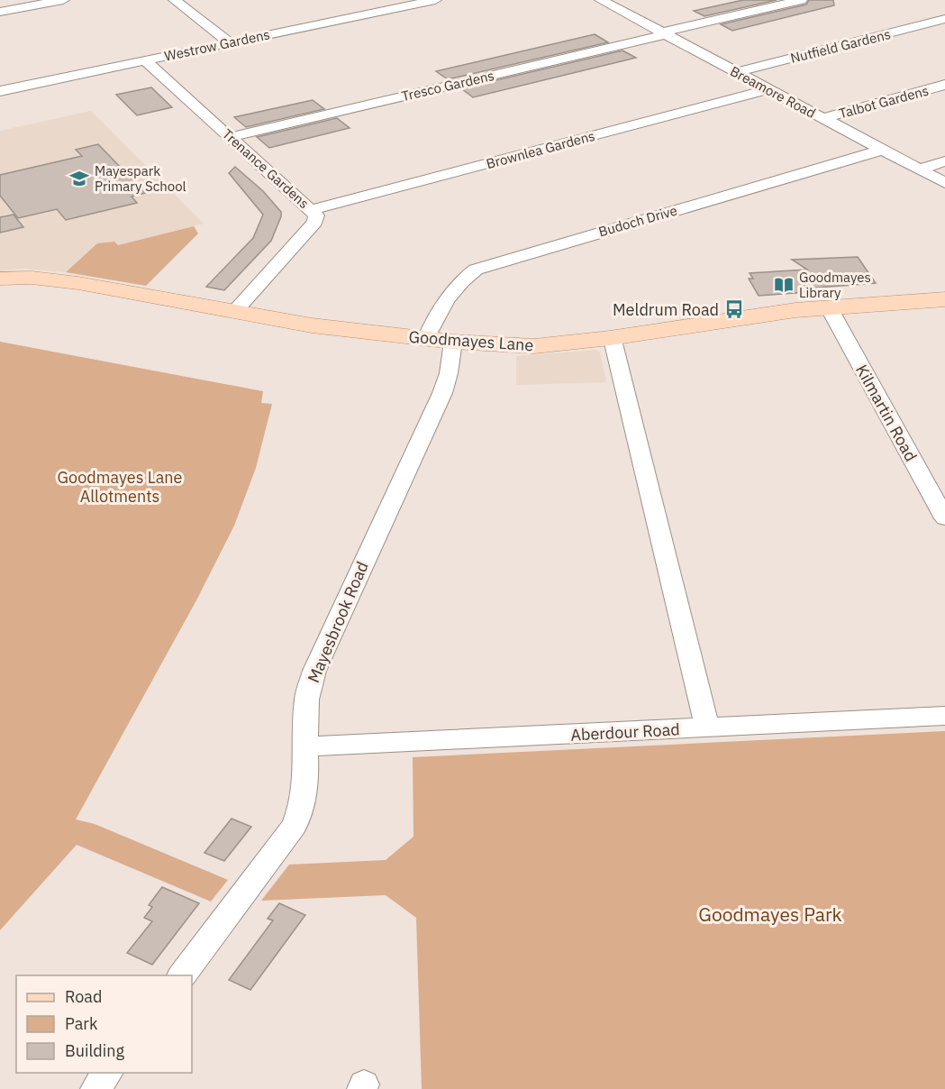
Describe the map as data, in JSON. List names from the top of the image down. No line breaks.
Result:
{"streets":{"main road":["Goodmayes Lane"],"street":["Westrow Gardens","Nutfield Gardens","Tresco Gardens","Breamore Road","Talbot Gardens","Brownlea Gardens","Trenance Gardens","Budoch Drive","Kilmartin Road","Mayesbrook Road","Aberdour Road"]},"crossings":[["Westrow Gardens","Trenance Gardens"],["Nutfield Gardens","Breamore Road"],["Tresco Gardens","Breamore Road"],["Tresco Gardens","Trenance Gardens"],["Breamore Road","Talbot Gardens"],["Breamore Road","Brownlea Gardens"],["Breamore Road","Budoch Drive"],["Brownlea Gardens","Trenance Gardens"],["Trenance Gardens","Goodmayes Lane"],["Budoch Drive","Goodmayes Lane"],["Goodmayes Lane","Kilmartin Road"],["Goodmayes Lane","Mayesbrook Road"],["Mayesbrook Road","Aberdour Road"]],"parks":["Goodmayes Lane Allotments","Goodmayes Park"],"places":{"school or university":["Mayespark Primary School"],"library":["Goodmayes Library"],"bus stop":["Meldrum Road"]},"legend":["Road","Park","Building"]}
